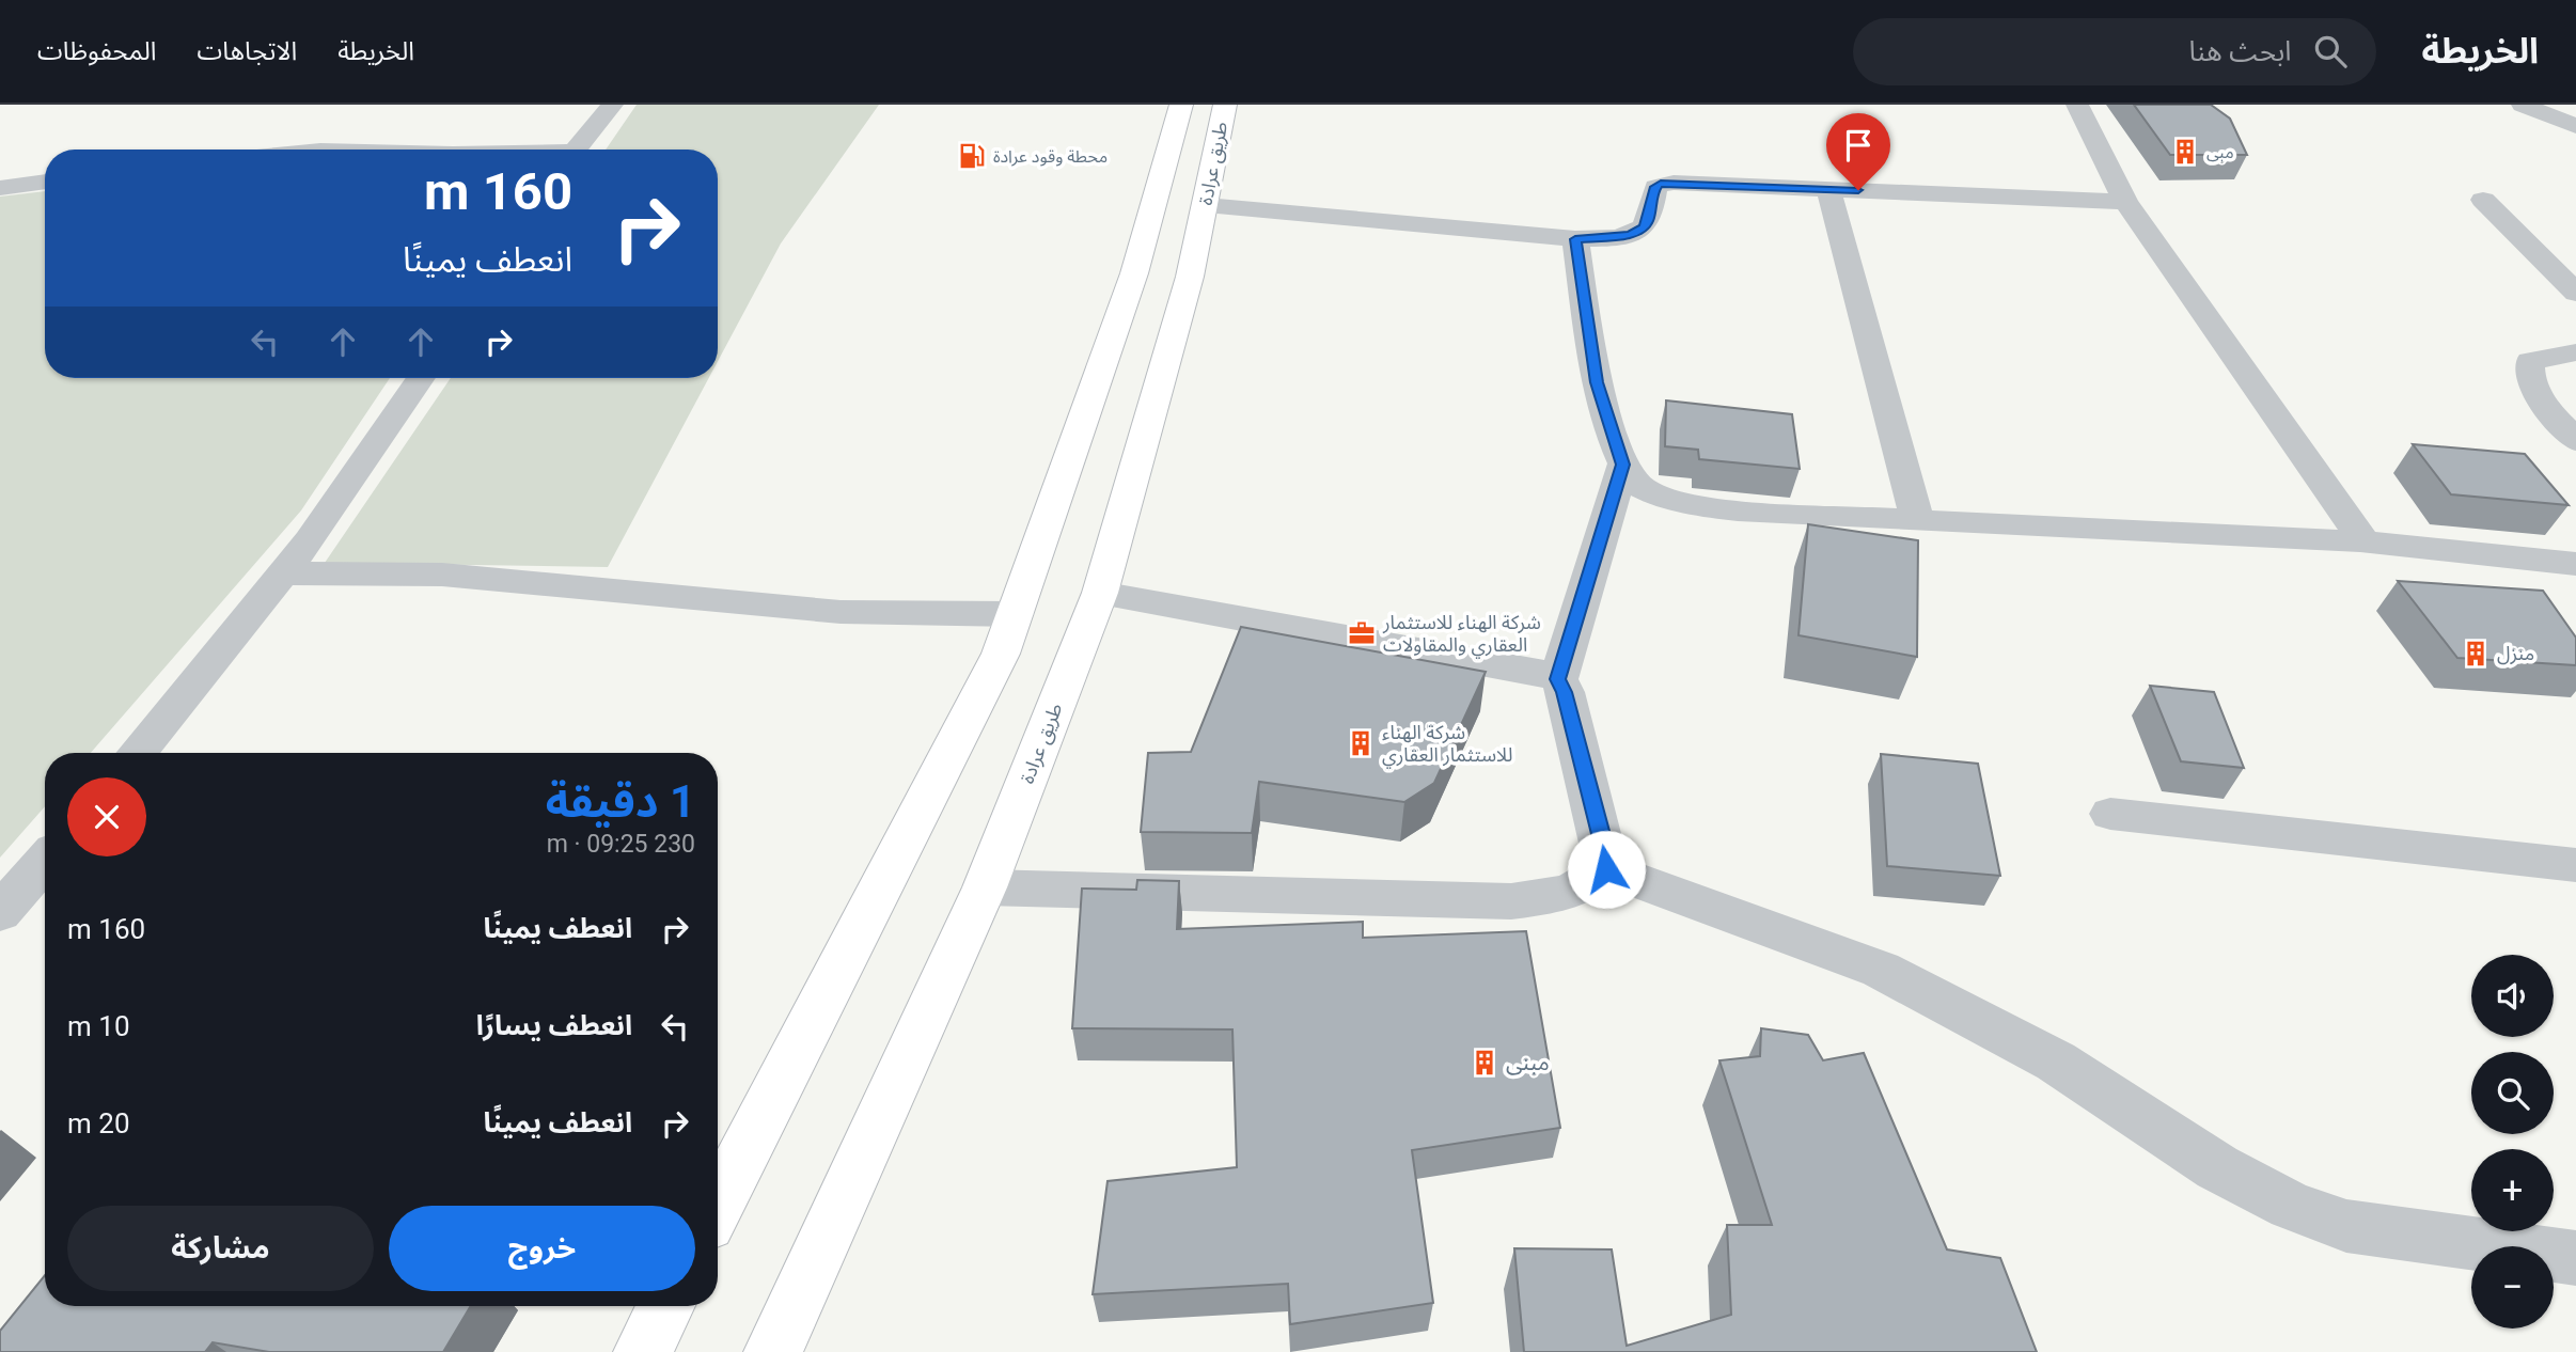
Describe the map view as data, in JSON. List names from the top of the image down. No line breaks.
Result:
{"streets":{"main road":["طريق عرادة"]},"places":{"building":["مبى","منزل","شركة الهناء للاستثمار العقاري","مبنى"],"fuel station":["محطة وقود عرادة"],"office":["شركة الهناء للاستثمار العقاري والمقاولات"]},"page":{"header":"الخريطة","search":"ابحث هنا","nav":["الخريطة","الاتجاهات","المحفوظات"],"turn":["160 m","انعطف يمينًا"],"heading":["1 دقيقة","230 m · 09:25"],"list":[{"name":"انعطف يمينًا","value":"160 m"},{"name":"انعطف يسارًا","value":"10 m"},{"name":"انعطف يمينًا","value":"20 m"}],"map_buttons":["+","−"],"buttons":["خروج","مشاركة"]}}
